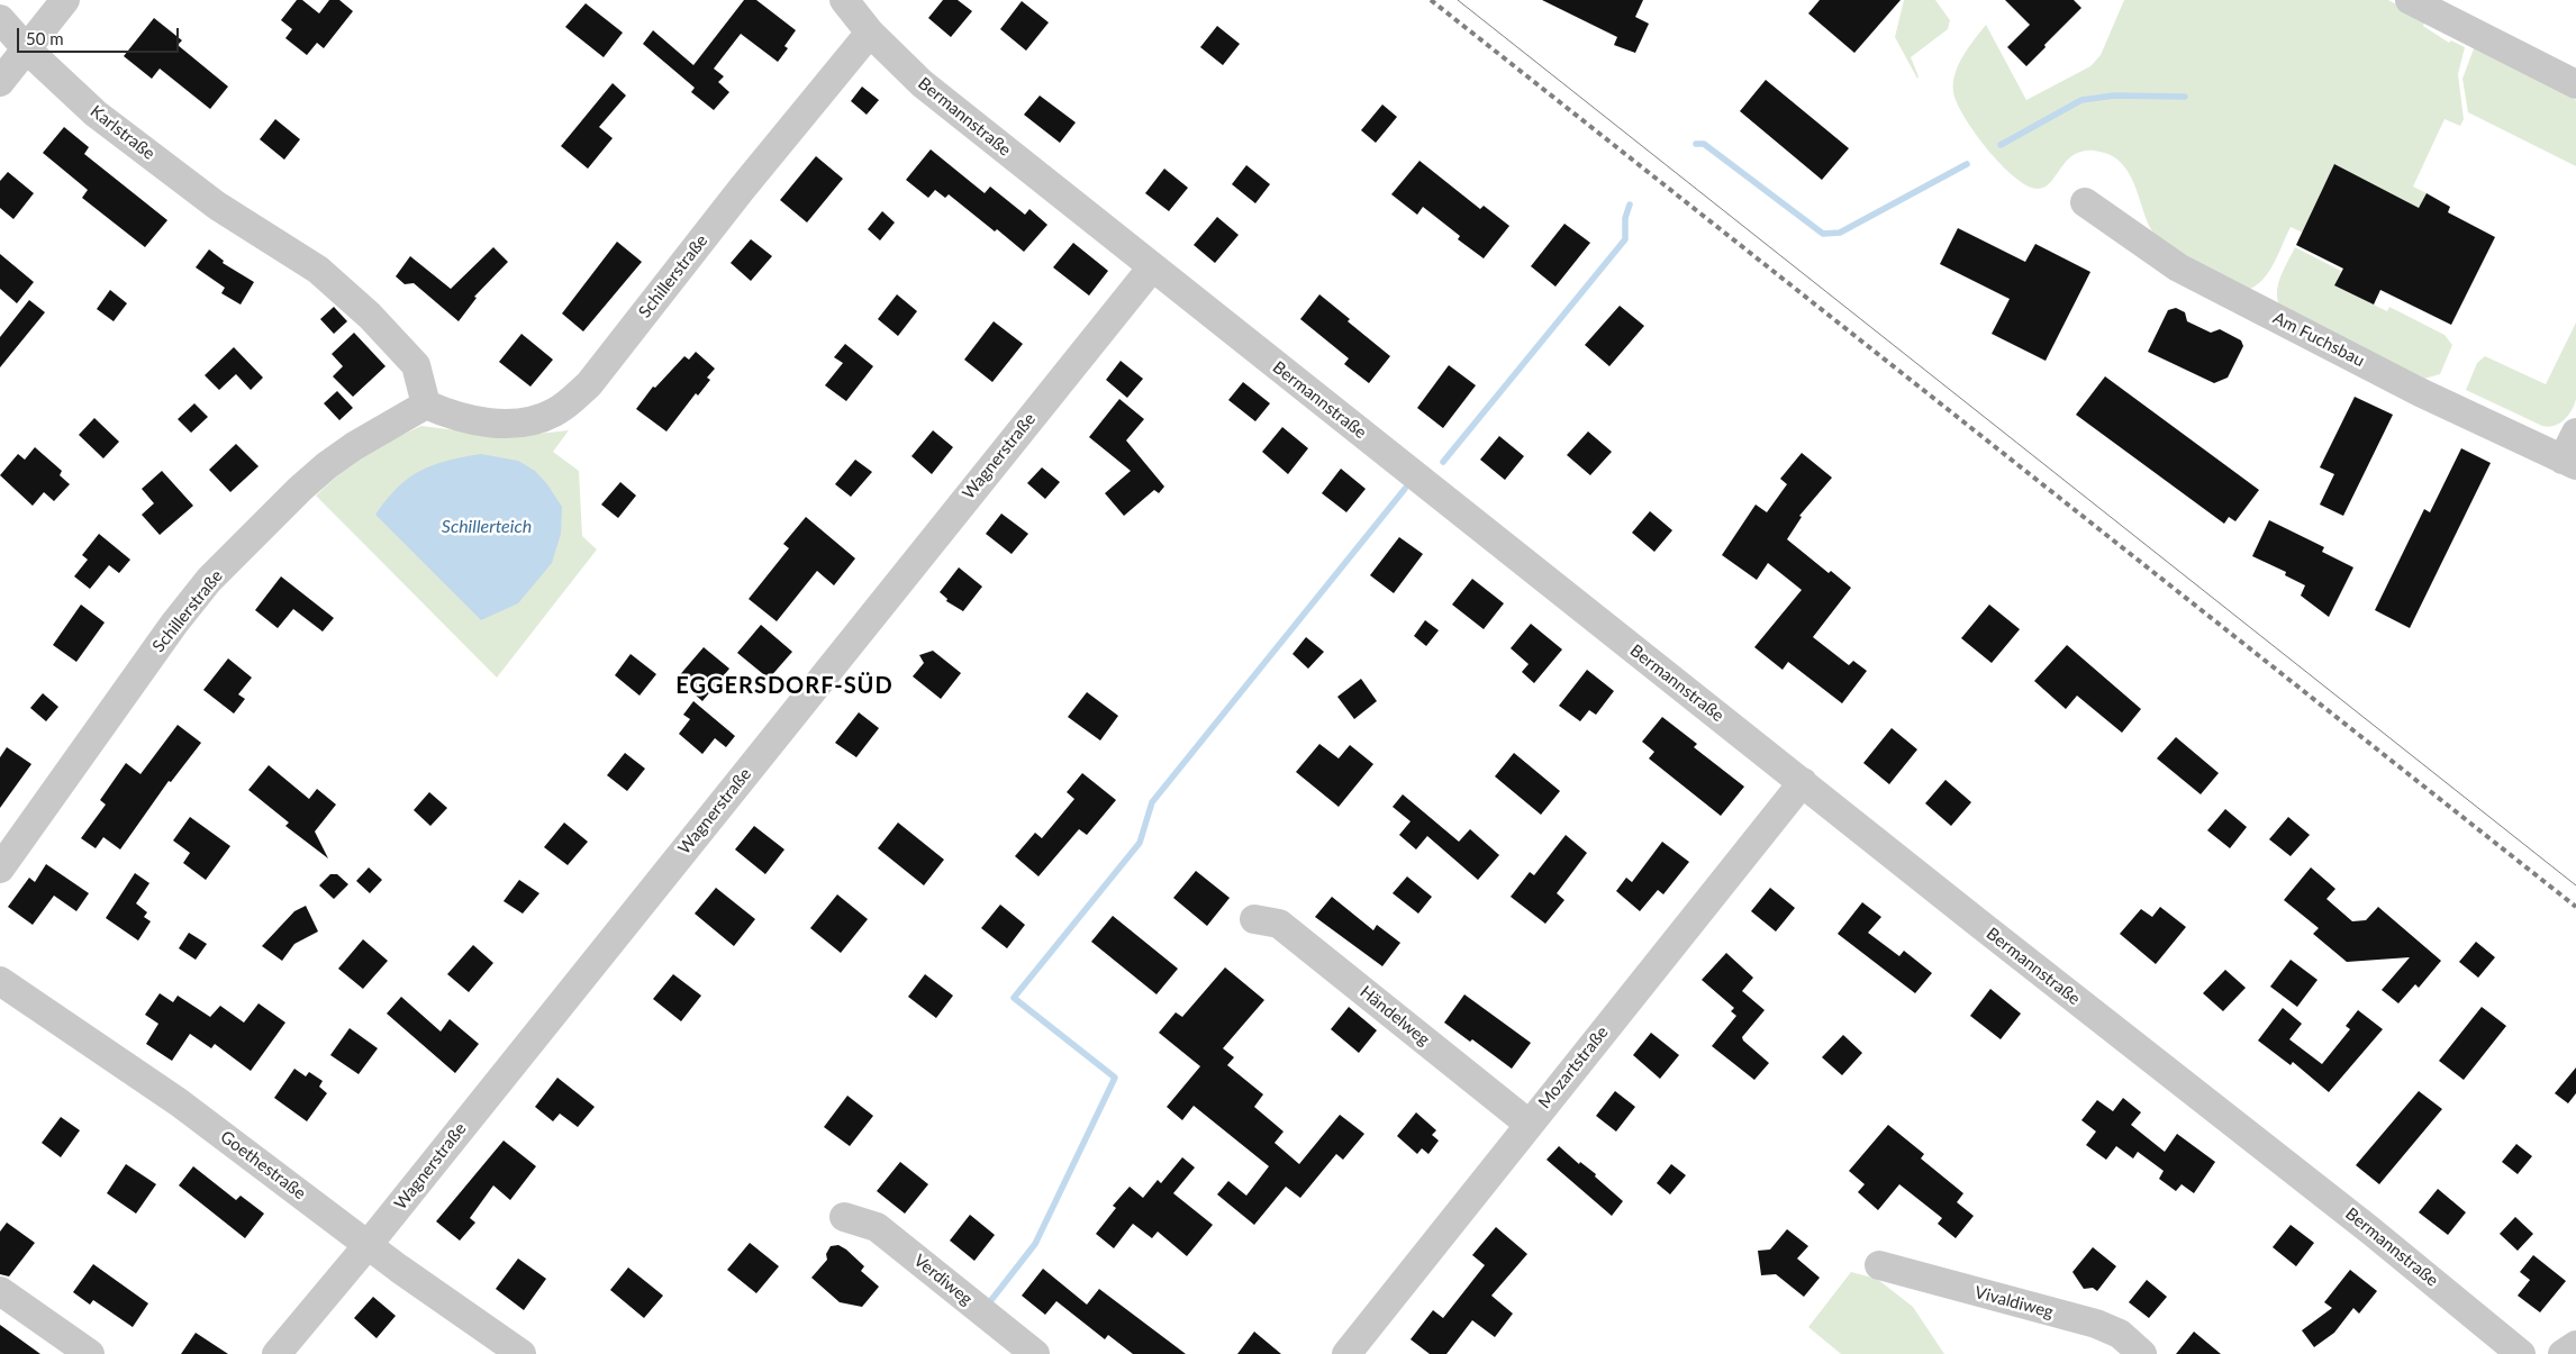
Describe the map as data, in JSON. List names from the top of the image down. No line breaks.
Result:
{"streets":{"street":["Bermannstraße","Karlstraße","Schillerstraße","Am Fuchsbau","Wagnerstraße","Händelweg","Mozartstraße","Goethestraße","Verdiweg","Vivaldiweg"]},"crossings":[["Bermannstraße","Schillerstraße"],["Bermannstraße","Wagnerstraße"],["Bermannstraße","Mozartstraße"],["Karlstraße","Schillerstraße"],["Wagnerstraße","Goethestraße"],["Händelweg","Mozartstraße"]],"districts":["EGGERSDORF-SÜD"],"water":["Schillerteich"],"scale_bar":"50 m"}
